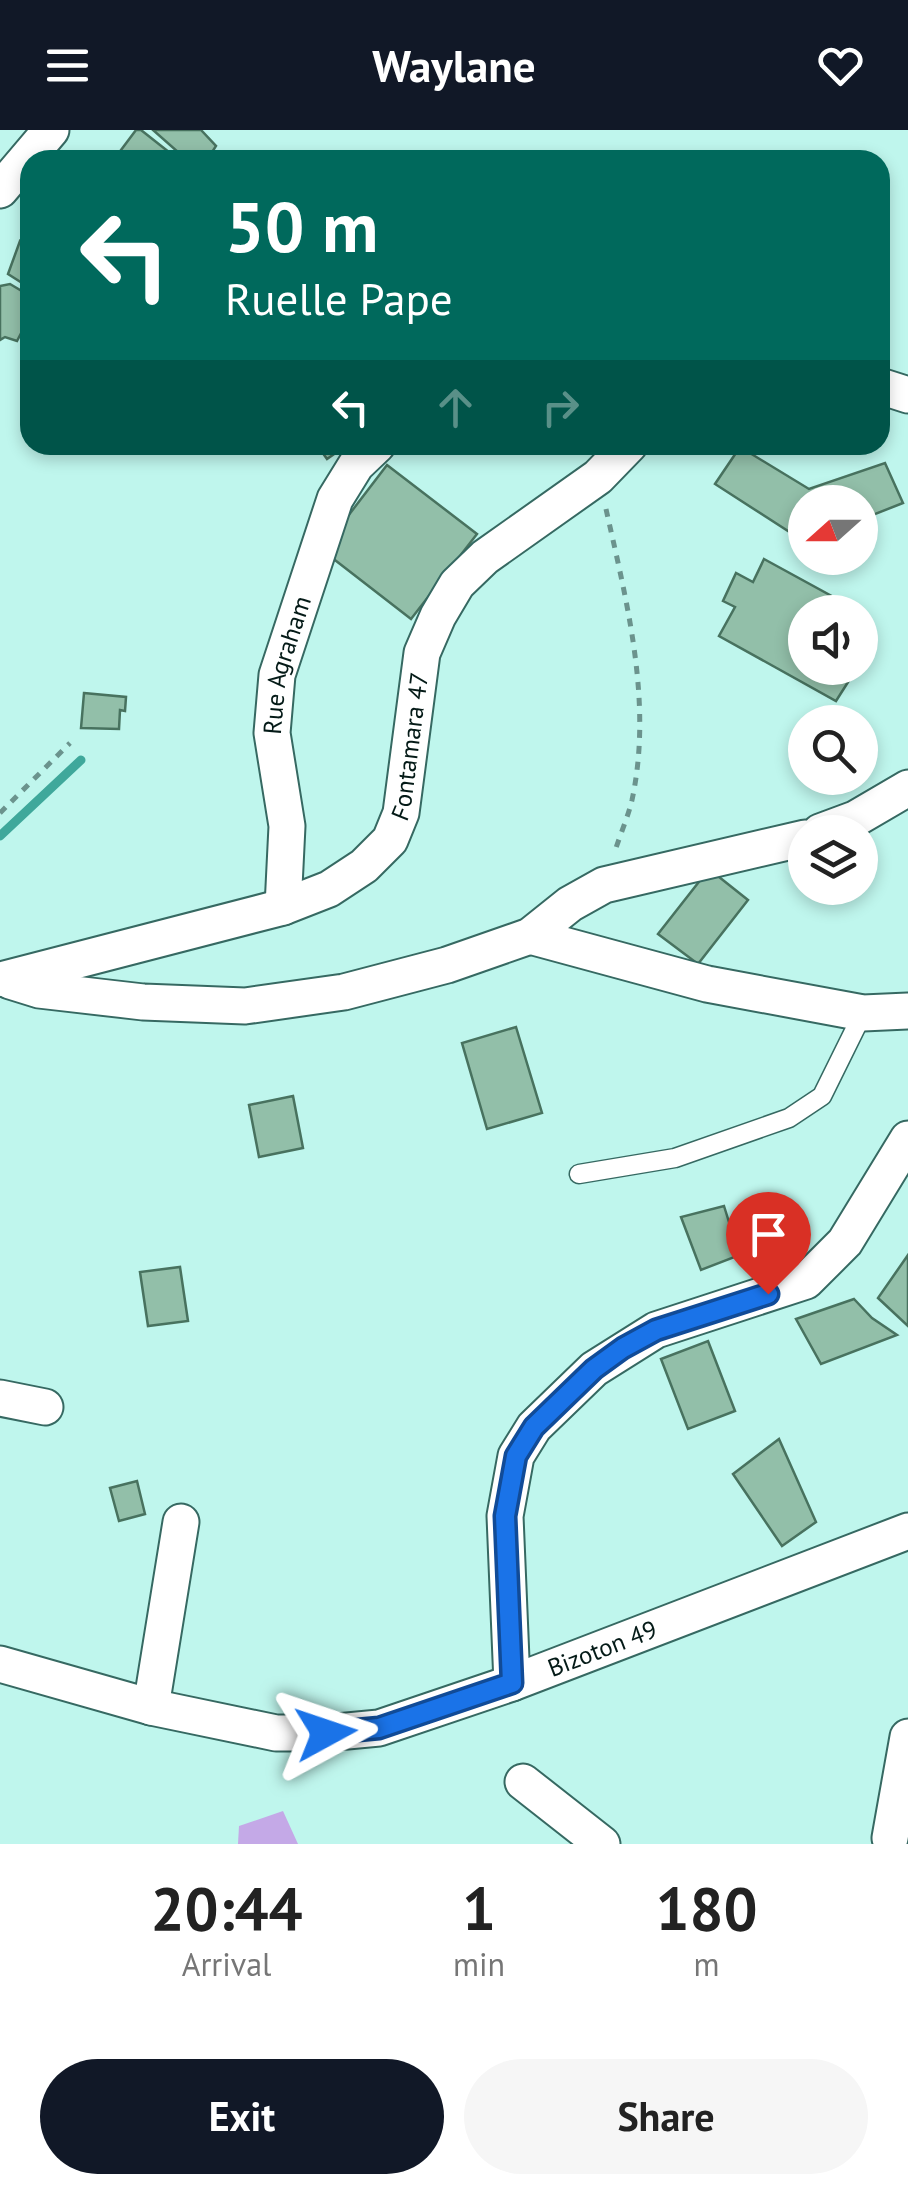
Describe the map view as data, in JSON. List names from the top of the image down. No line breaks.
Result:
{"streets":{"street":["Rue Agraham","Fontamara 47","Bizoton 49"]},"crossings":[["Rue Agraham","Fontamara 47"]],"north":"left","page":{"header":"Waylane","turn":["50 m","Ruelle Pape"],"eta":["20:44","Arrival","1","min","180","m"],"buttons":["Exit","Share"]}}
